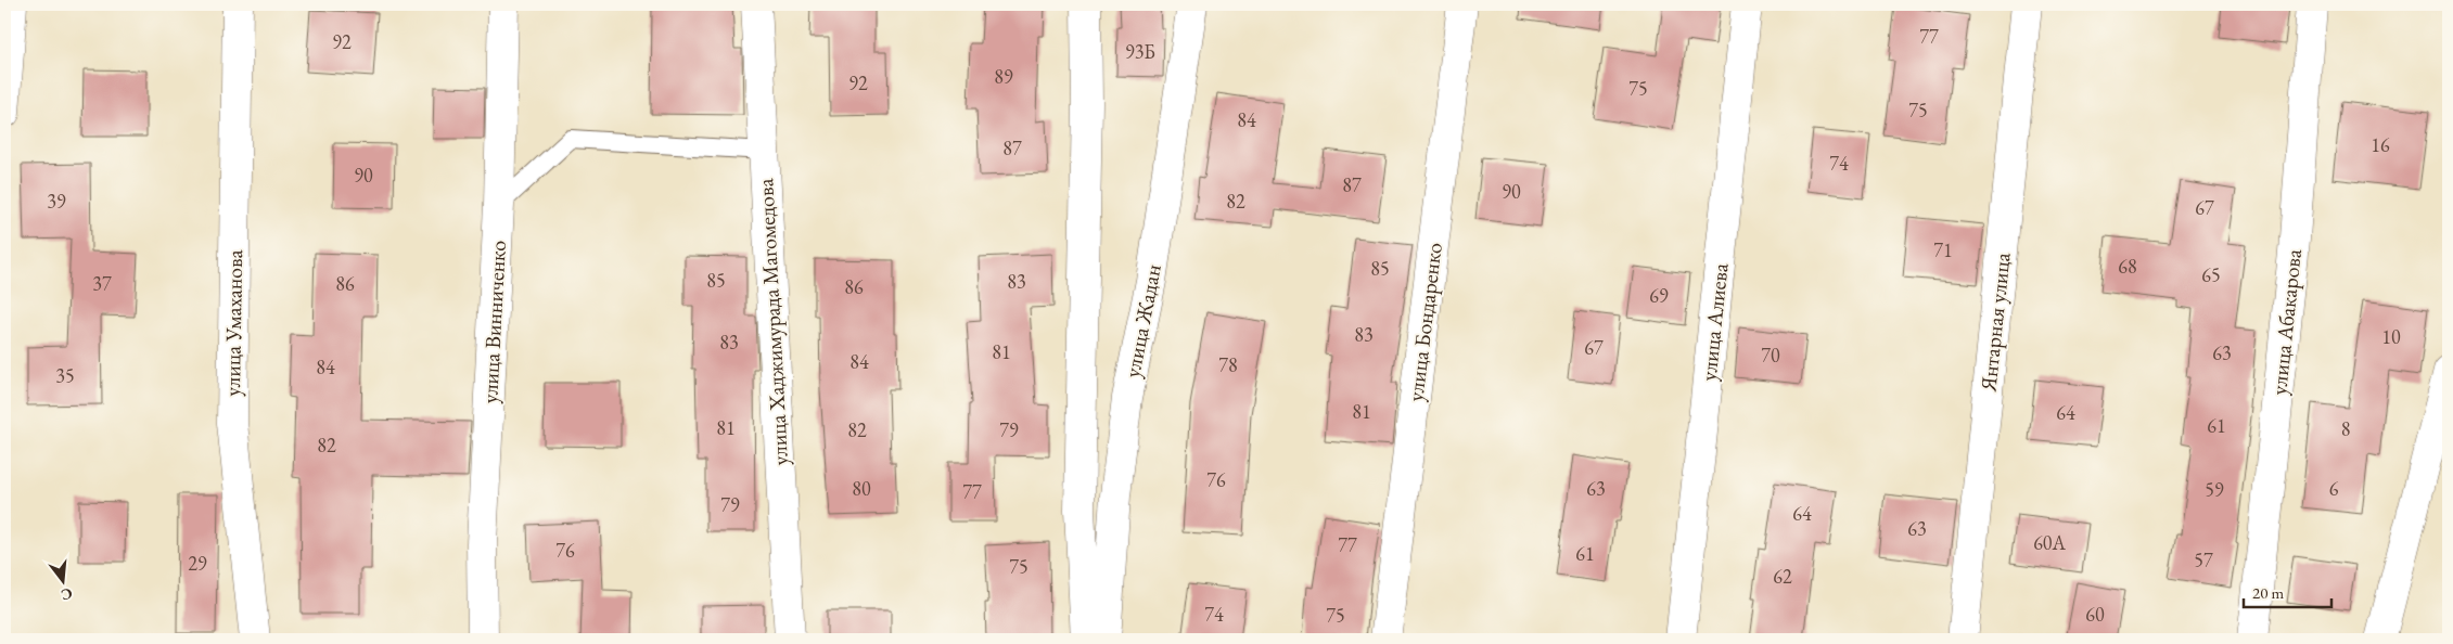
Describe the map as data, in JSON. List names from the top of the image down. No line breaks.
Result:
{"streets":{"street":["улица Жадан","улица Винниченко","улица Хаджимурада Магомедова","улица Бондаренко","улица Алиева","Янтарная улица","улица Абакарова","улица Умаханова"]},"house_numbers":["77","92","93Б","89","92","75","75","84","16","87","74","90","87","90","39","82","67","71","68","85","65","85","83","37","86","86","69","83","10","83","67","81","63","70","84","78","84","35","81","64","61","81","8","82","79","82","76","80","63","6","59","77","79","64","63","60А","77","76","61","57","29","75","62","74","60","75"],"scale_bar":"20 m","north":"bottom"}
